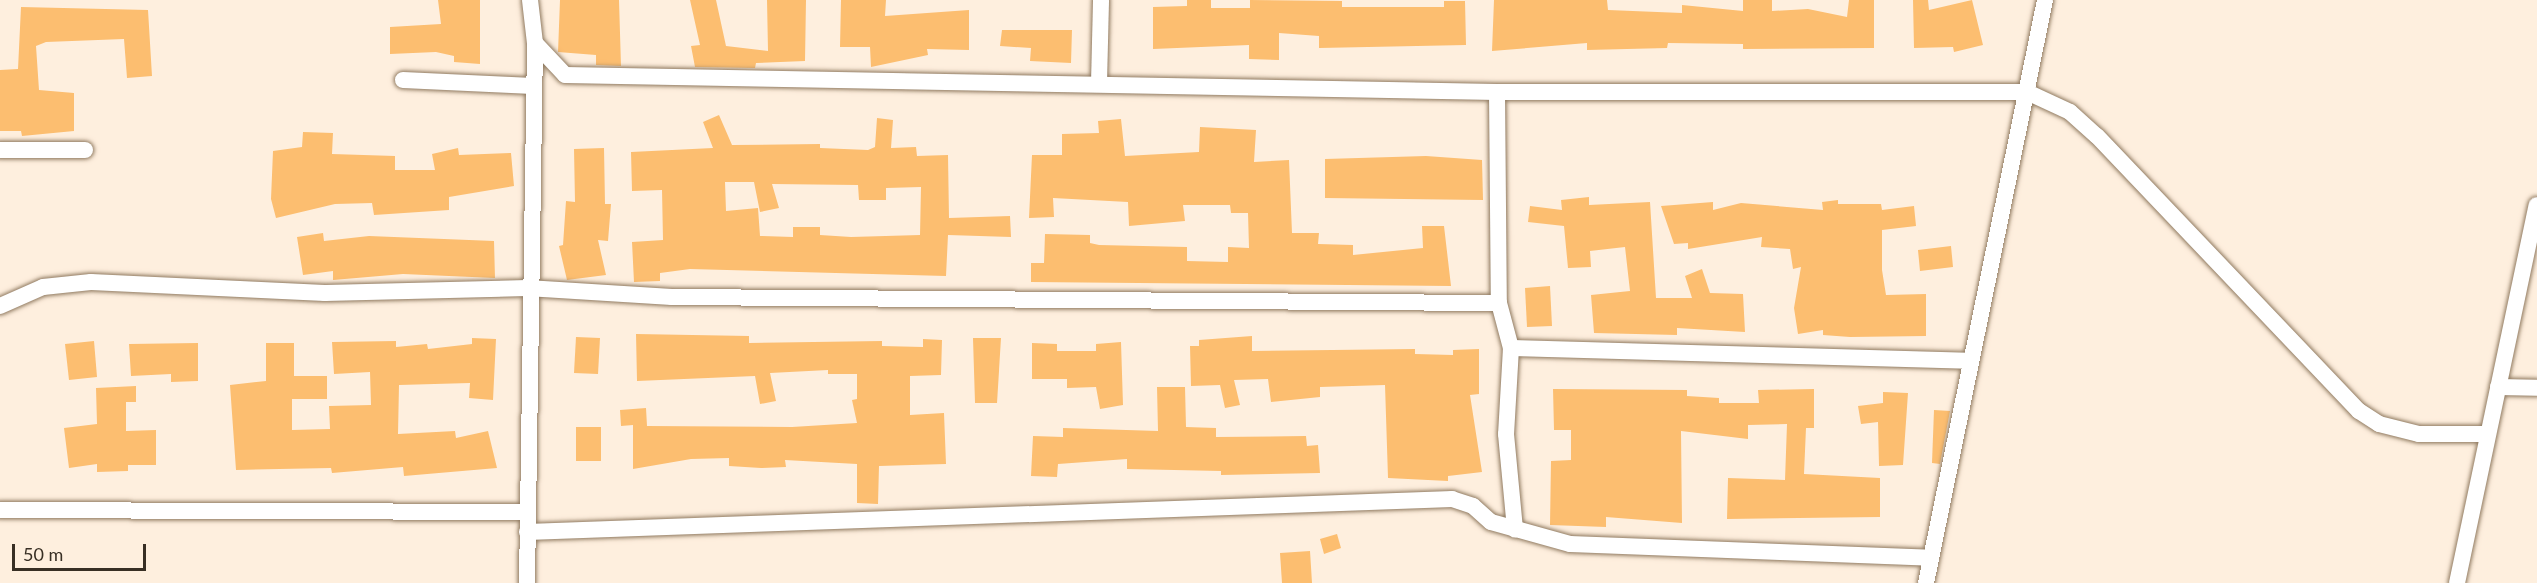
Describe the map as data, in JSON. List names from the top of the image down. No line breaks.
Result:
{"scale_bar":"50 m"}
